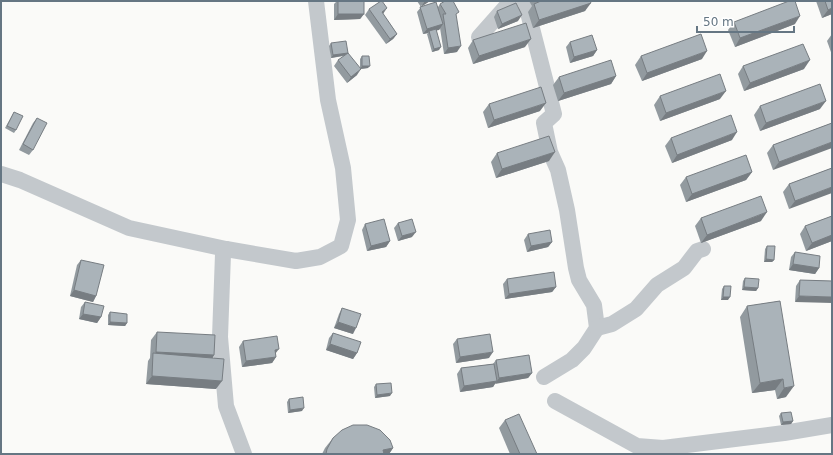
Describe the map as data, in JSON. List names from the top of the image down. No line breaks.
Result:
{"scale_bar":"50 m"}
